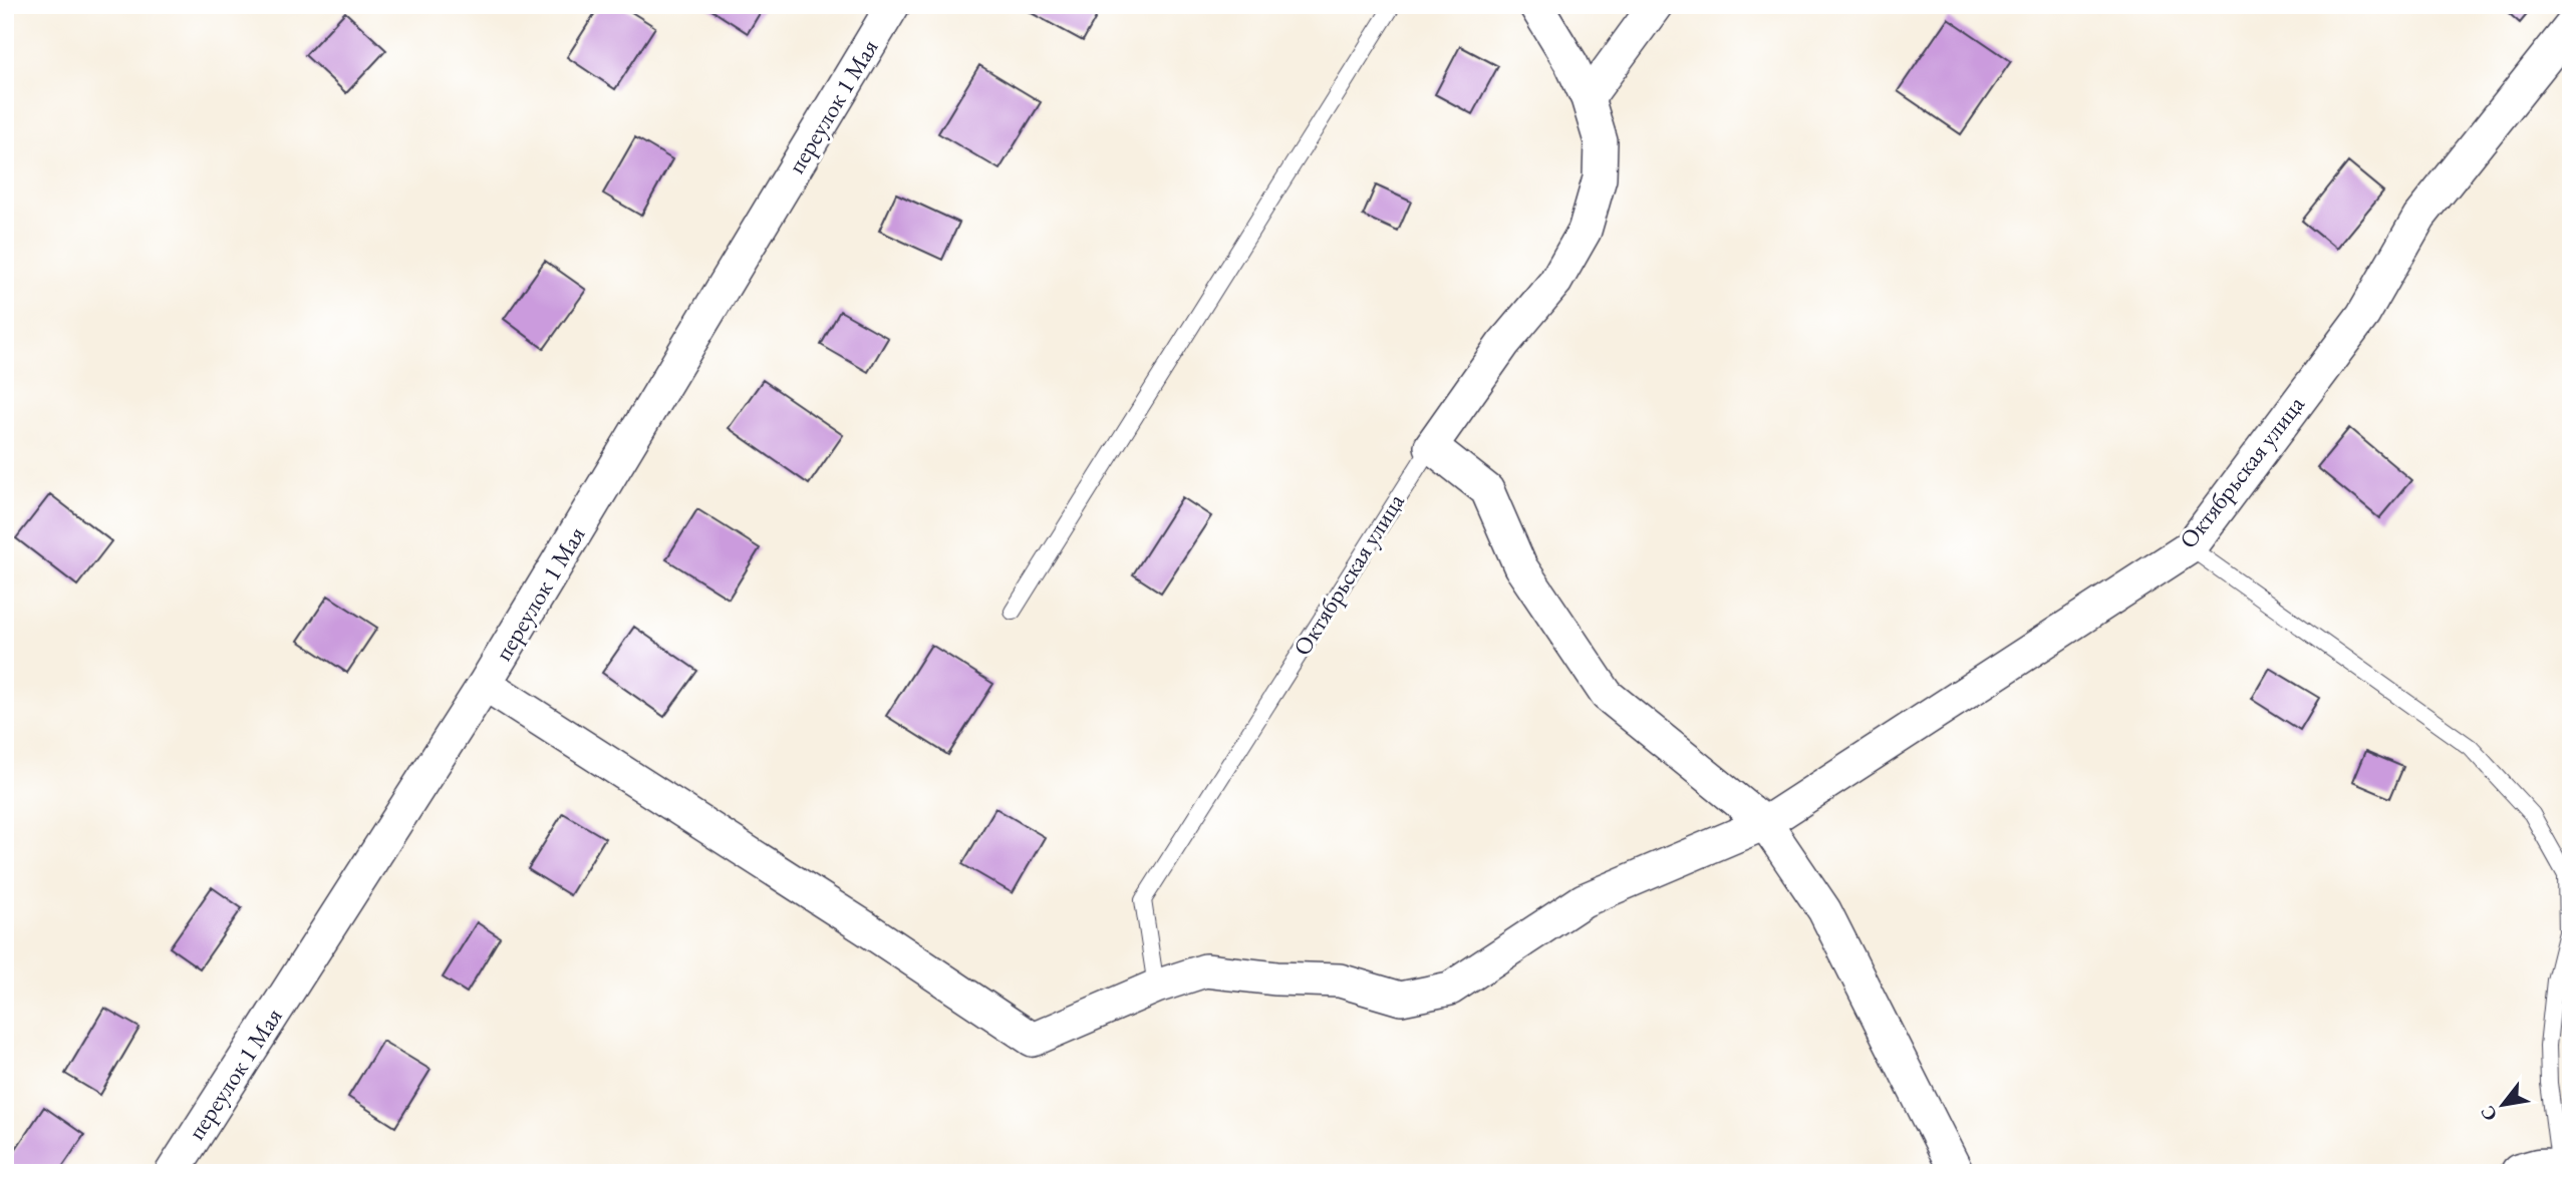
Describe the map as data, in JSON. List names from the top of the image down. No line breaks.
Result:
{"streets":{"street":["переулок 1 Мая","Октябрьская улица"]},"crossings":[["переулок 1 Мая","Октябрьская улица"]],"north":"bottom left"}
